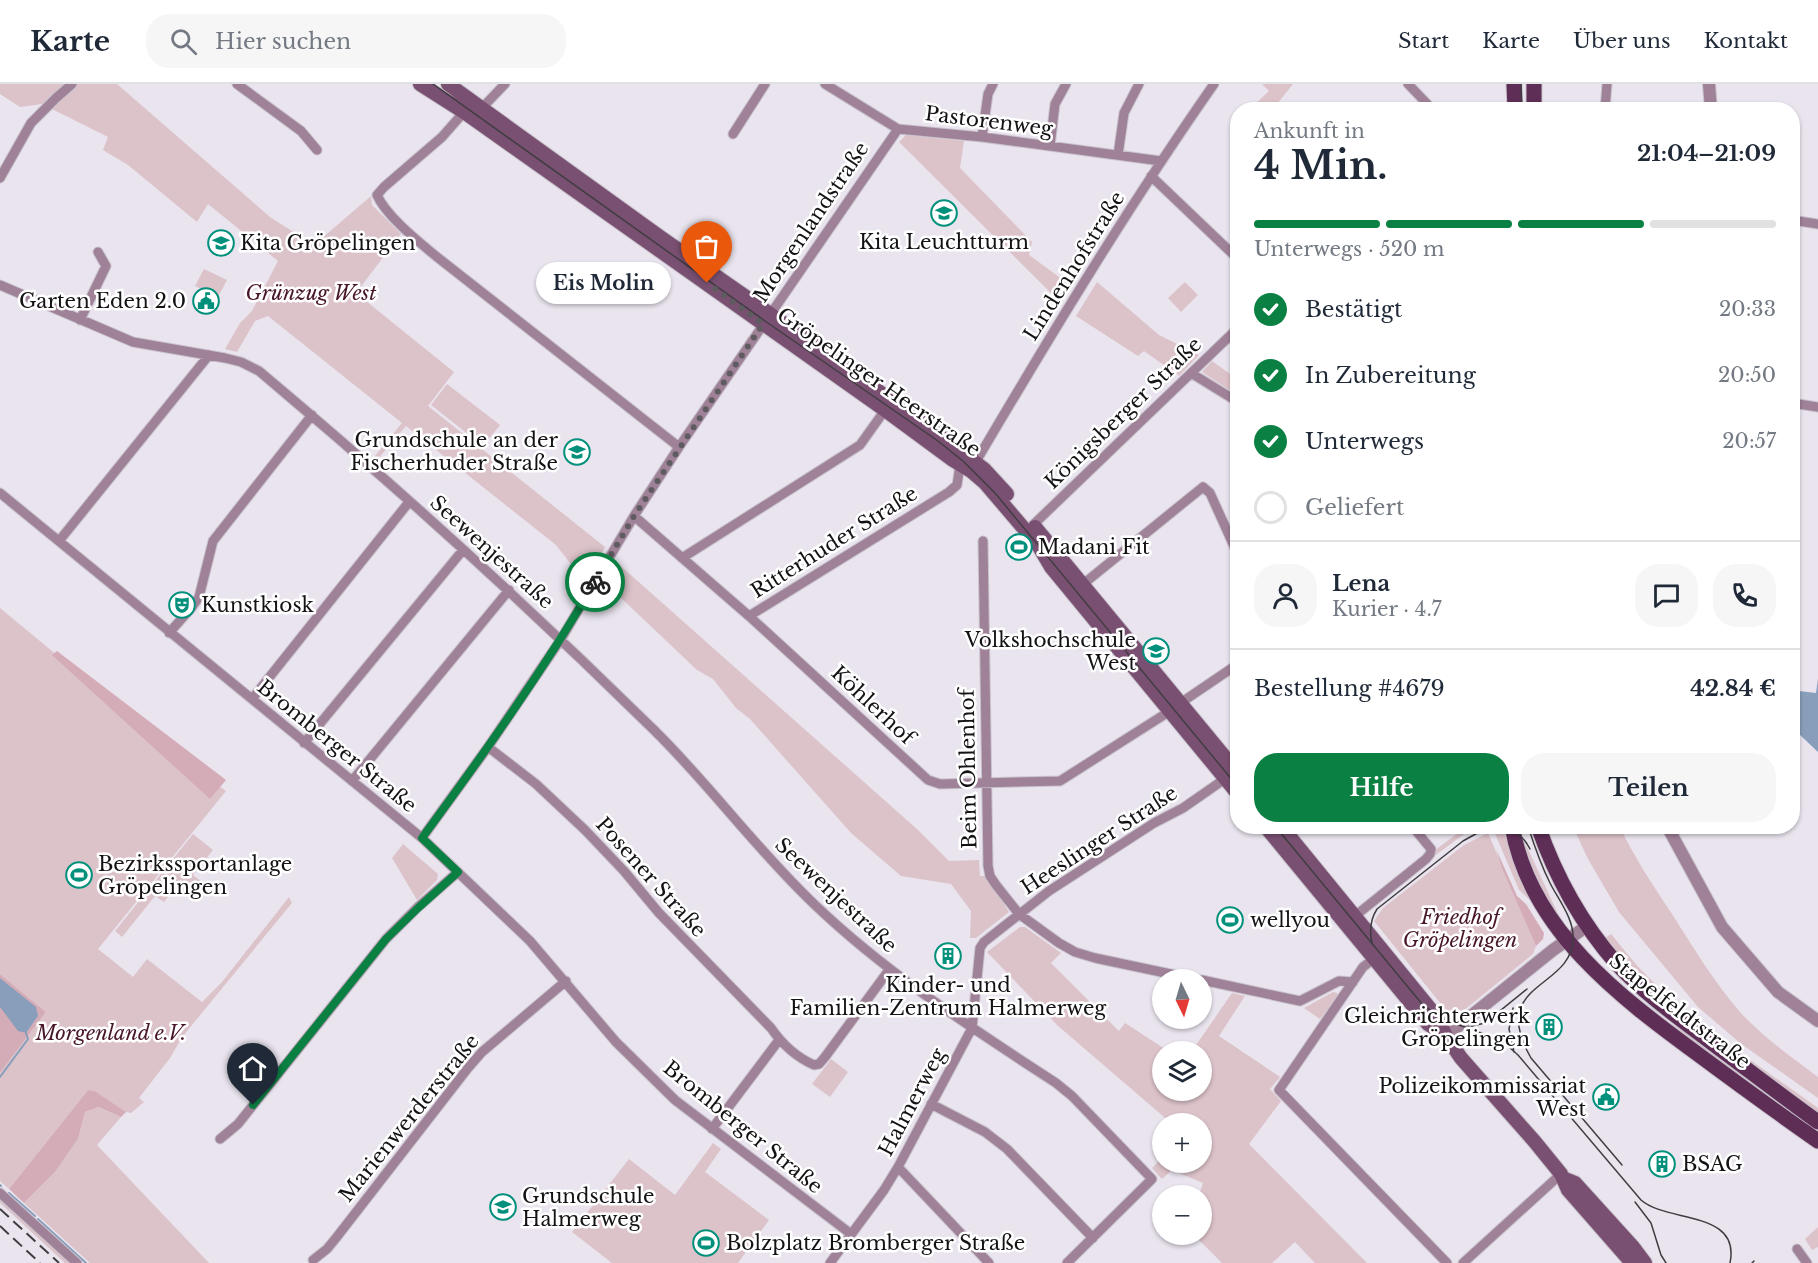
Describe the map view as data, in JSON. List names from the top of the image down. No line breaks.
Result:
{"streets":{"main road":["Gröpelinger Heerstraße","Stapelfeldtstraße"],"street":["Pastorenweg","Morgenlandstraße","Lindenhofstraße","Königsberger Straße","Ritterhuder Straße","Seewenjestraße","Köhlerhof","Bromberger Straße","Beim Ohlenhof","Heeslinger Straße","Posener Straße","Halmerweg","Marienwerderstraße"]},"crossings":[["Pastorenweg","Morgenlandstraße"],["Pastorenweg","Lindenhofstraße"],["Morgenlandstraße","Gröpelinger Heerstraße"],["Morgenlandstraße","Ritterhuder Straße"],["Morgenlandstraße","Seewenjestraße"],["Morgenlandstraße","Bromberger Straße"],["Morgenlandstraße","Posener Straße"],["Lindenhofstraße","Gröpelinger Heerstraße"],["Lindenhofstraße","Ritterhuder Straße"],["Gröpelinger Heerstraße","Königsberger Straße"],["Gröpelinger Heerstraße","Ritterhuder Straße"],["Gröpelinger Heerstraße","Köhlerhof"],["Ritterhuder Straße","Köhlerhof"],["Seewenjestraße","Posener Straße"],["Seewenjestraße","Halmerweg"],["Köhlerhof","Beim Ohlenhof"],["Bromberger Straße","Halmerweg"],["Bromberger Straße","Marienwerderstraße"],["Beim Ohlenhof","Heeslinger Straße"],["Heeslinger Straße","Halmerweg"]],"parks":["Grünzug West","Friedhof Gröpelingen","Morgenland e.V."],"places":{"school or university":["Kita Leuchtturm","Kita Gröpelingen","Grundschule an der Fischerhuder Straße","Volkshochschule West","Grundschule Halmerweg"],"other":["Eis Molin"],"public building":["Garten Eden 2.0","Polizeikommissariat West"],"sports":["Madani Fit","Bezirkssportanlage Gröpelingen","wellyou","Bolzplatz Bromberger Straße"],"theatre":["Kunstkiosk"],"building":["Kinder- und Familien-Zentrum Halmerweg","Gleichrichterwerk Gröpelingen","BSAG"]},"north":"bottom","page":{"header":"Karte","search":"Hier suchen","nav":["Start","Karte","Über uns","Kontakt"],"heading":["4 Min.","Ankunft in","21:04–21:09"],"panel":["Lena","Kurier · 4.7","Bestellung #4679","42.84 €"],"bar":"Unterwegs · 520 m","bubble":"Eis Molin","list":[["Bestätigt","20:33"],["In Zubereitung","20:50"],["Unterwegs","20:57"],"Geliefert"],"buttons":["Hilfe","Teilen"],"map_buttons":["+","−"]}}
